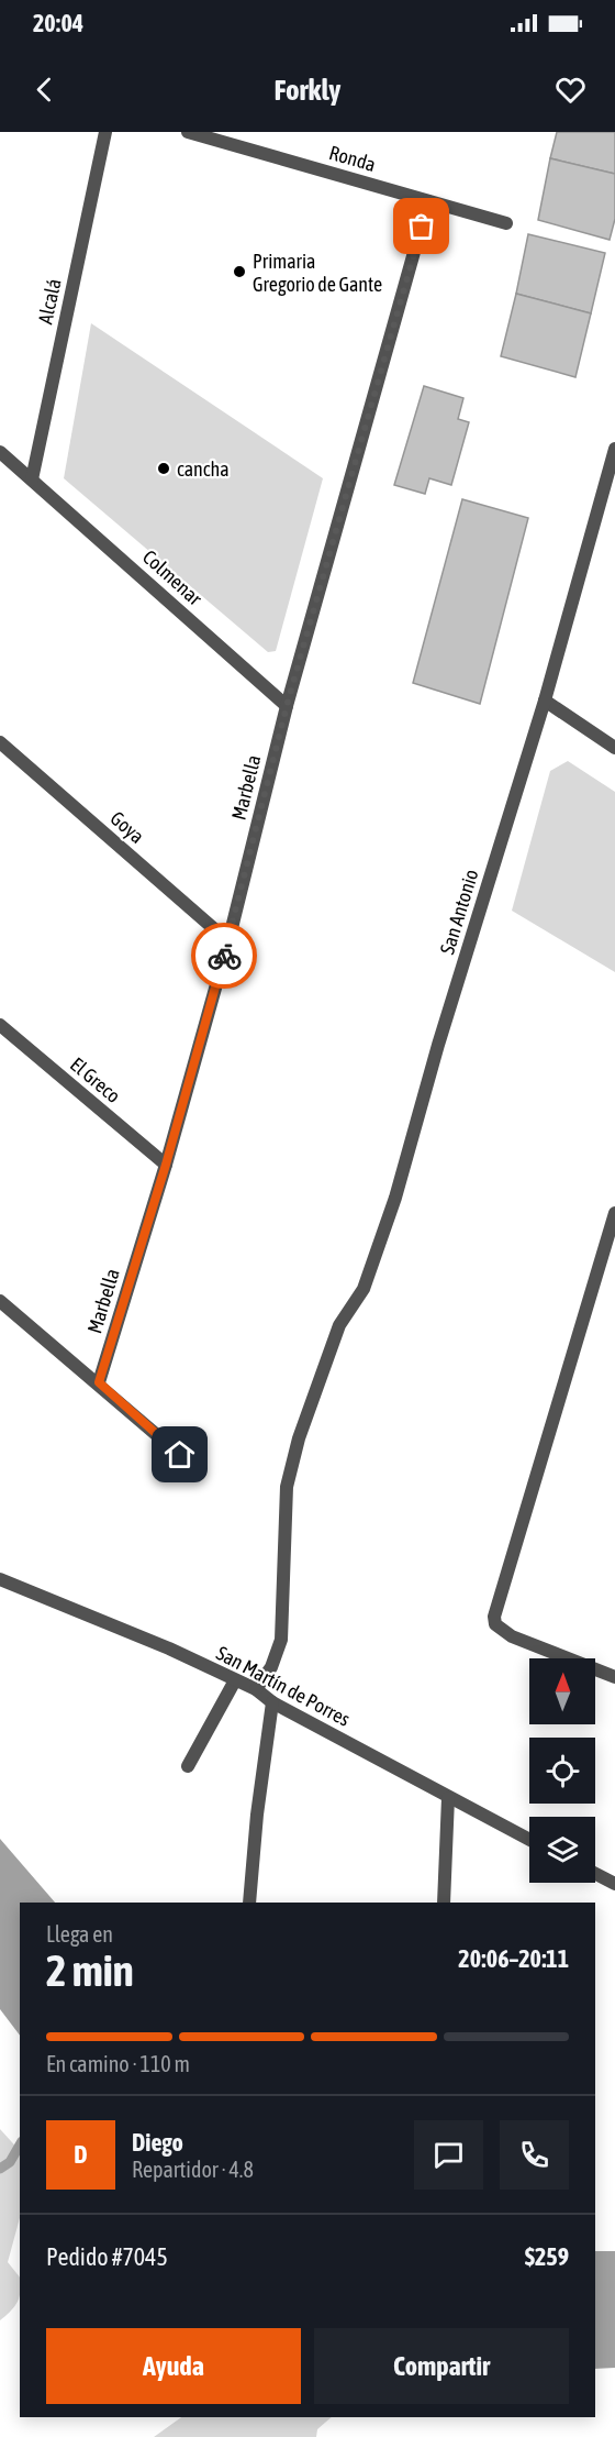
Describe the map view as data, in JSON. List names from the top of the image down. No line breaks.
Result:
{"streets":{"street":["Ronda","Alcalá","Colmenar","Marbella","Goya","San Antonio","El Greco","San Martín de Porres"]},"crossings":[["Ronda","Marbella"],["Alcalá","Colmenar"],["Colmenar","Marbella"],["Marbella","Goya"],["Marbella","El Greco"],["San Antonio","San Martín de Porres"]],"places":["Primaria Gregorio de Gante","cancha"],"north":"top","page":{"status":"20:04","header":"Forkly","heading":["2 min","Llega en","20:06–20:11"],"panel":["Diego","Repartidor · 4.8","Pedido #7045","$259"],"bar":"En camino · 110 m","round":"D","buttons":["Ayuda","Compartir"]}}
